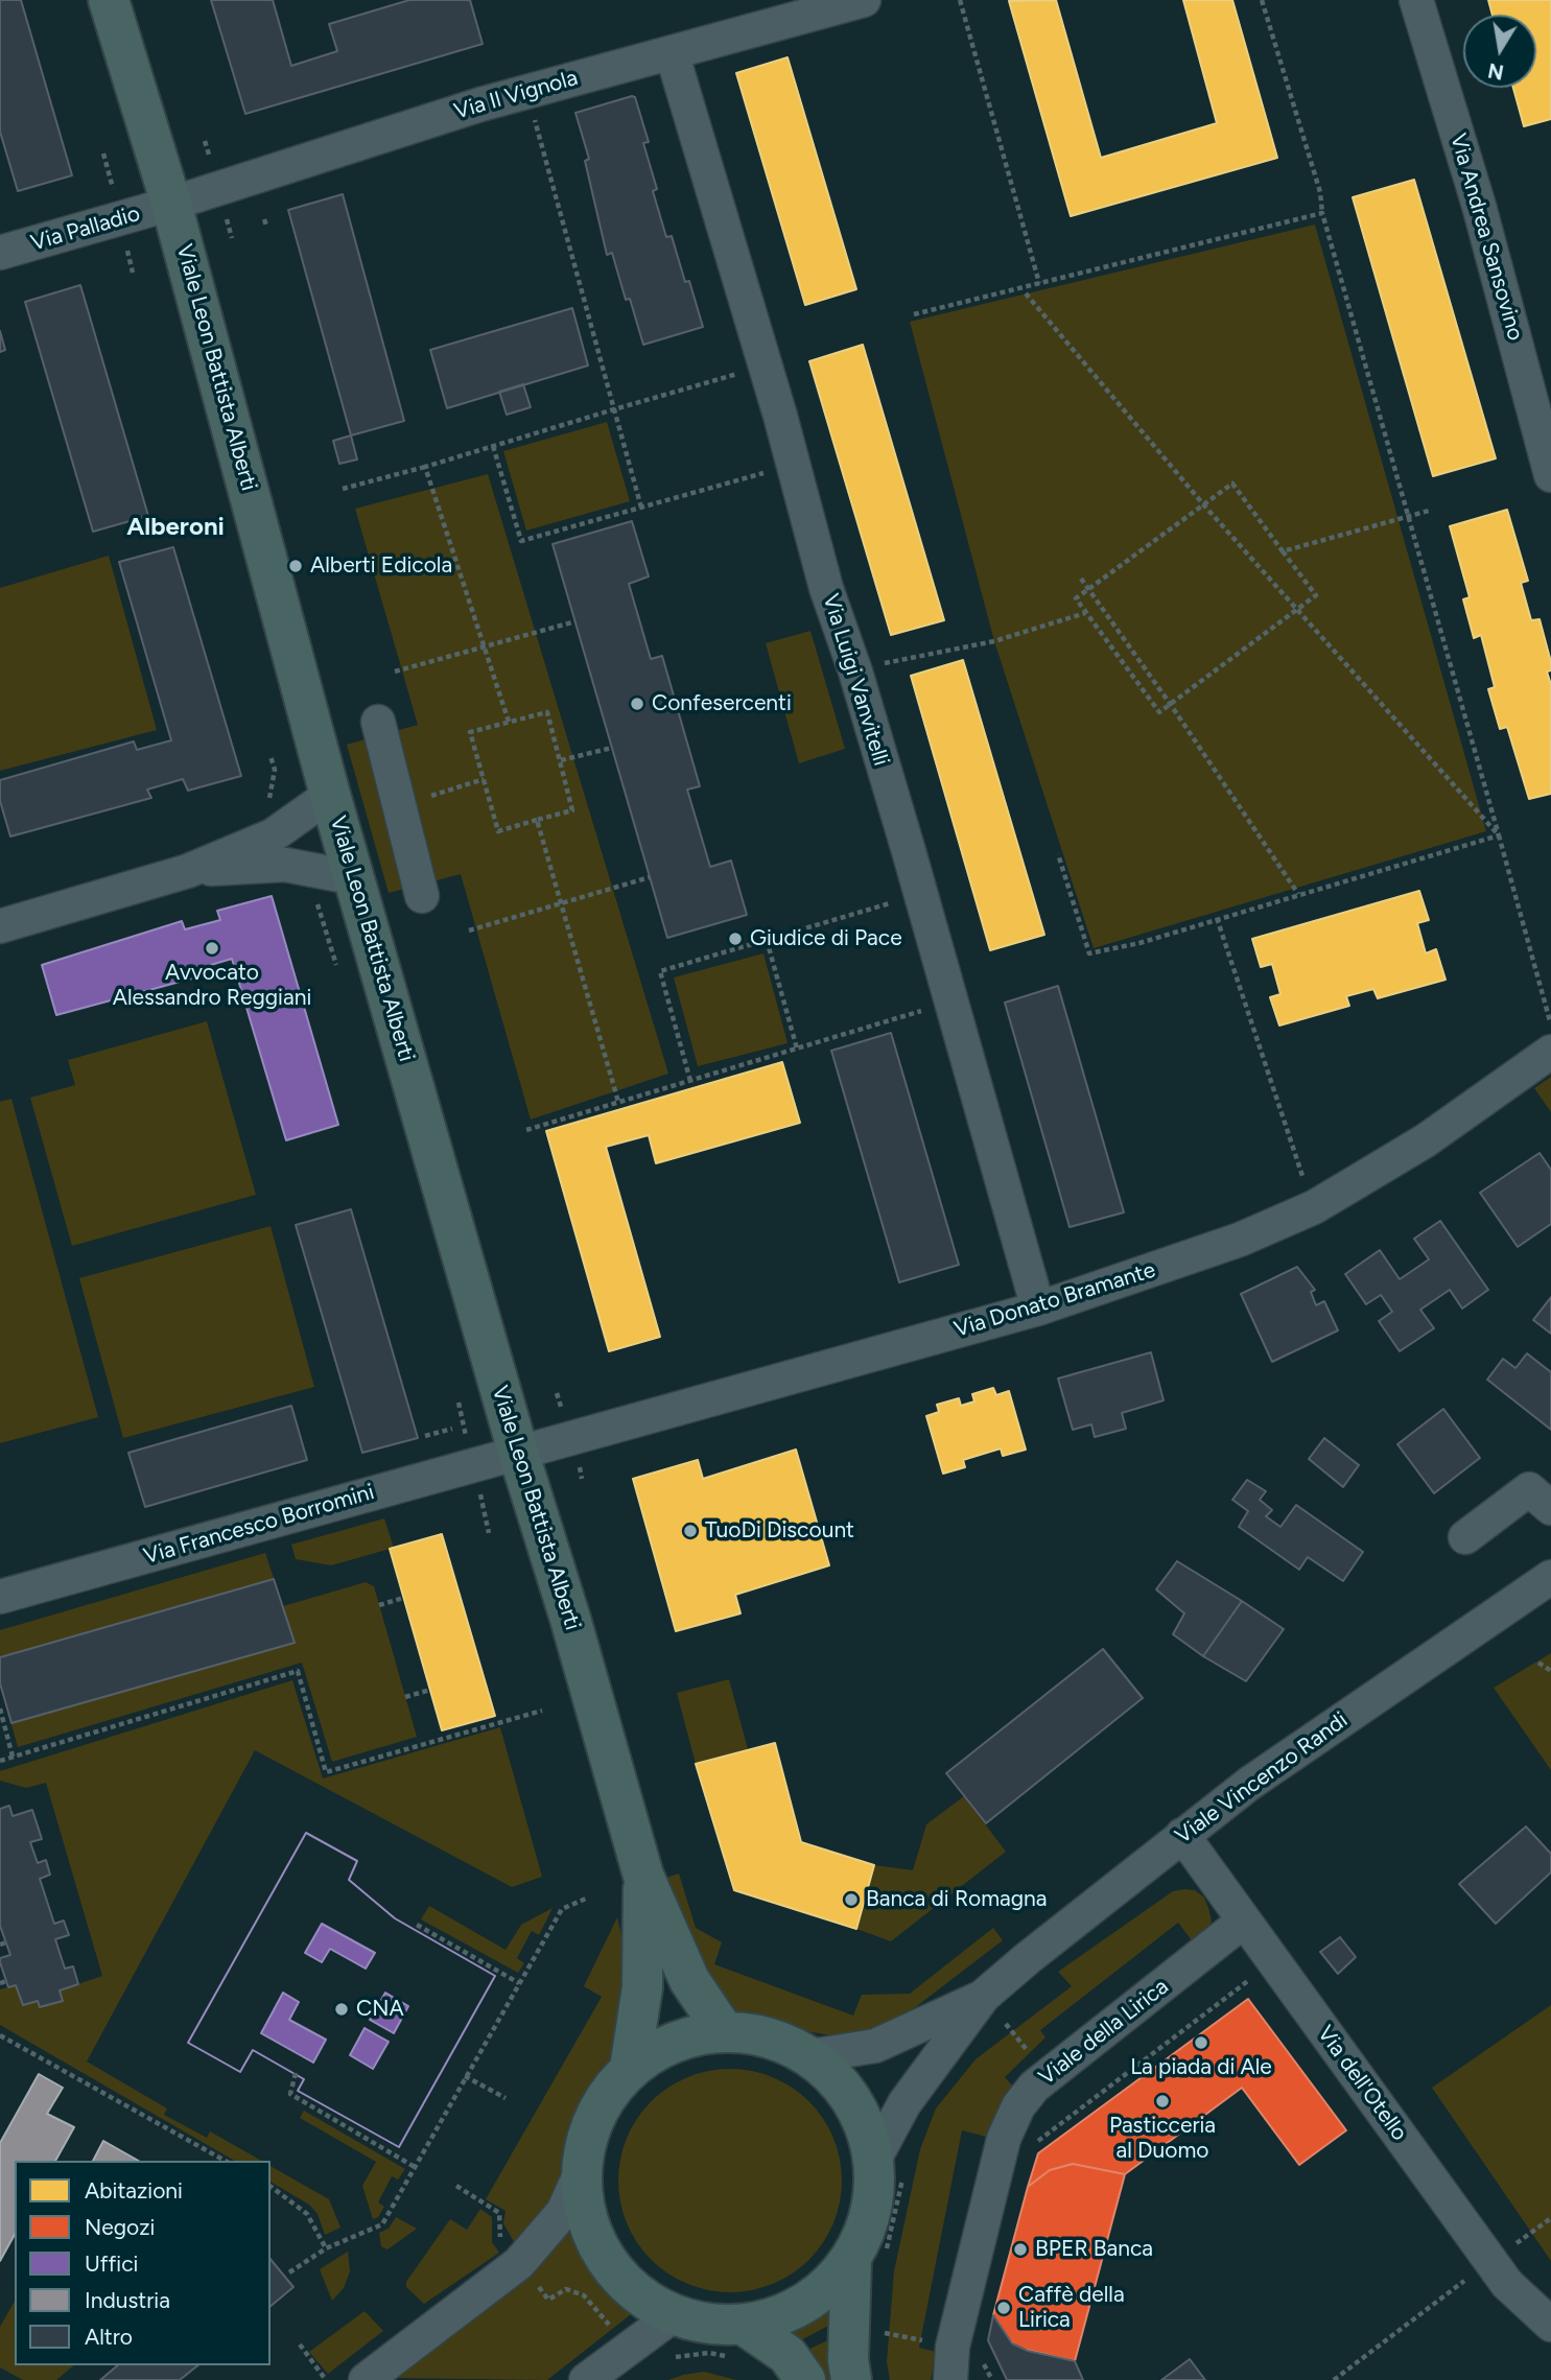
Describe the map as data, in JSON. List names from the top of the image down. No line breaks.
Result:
{"streets":{"main road":["Viale Leon Battista Alberti"],"street":["Via Il Vignola","Via Palladio","Via Andrea Sansovino","Via Luigi Vanvitelli","Via Donato Bramante","Via Francesco Borromini","Viale Vincenzo Randi","Viale della Lirica","Via dell'Otello"]},"crossings":[["Via Il Vignola","Via Palladio"],["Via Il Vignola","Viale Leon Battista Alberti"],["Via Il Vignola","Via Luigi Vanvitelli"],["Via Palladio","Viale Leon Battista Alberti"],["Viale Leon Battista Alberti","Via Donato Bramante"],["Viale Leon Battista Alberti","Via Francesco Borromini"],["Via Luigi Vanvitelli","Via Donato Bramante"],["Via Donato Bramante","Via Francesco Borromini"],["Viale Vincenzo Randi","Via dell'Otello"],["Viale della Lirica","Via dell'Otello"]],"districts":["Alberoni"],"places":["Alberti Edicola","Confesercenti","Giudice di Pace","Avvocato Alessandro Reggiani","TuoDi Discount","Banca di Romagna","CNA","La piada di Ale","Pasticceria al Duomo","BPER Banca","Caffè della Lirica"],"legend":["Abitazioni","Negozi","Uffici","Industria","Altro"],"north":"bottom"}
